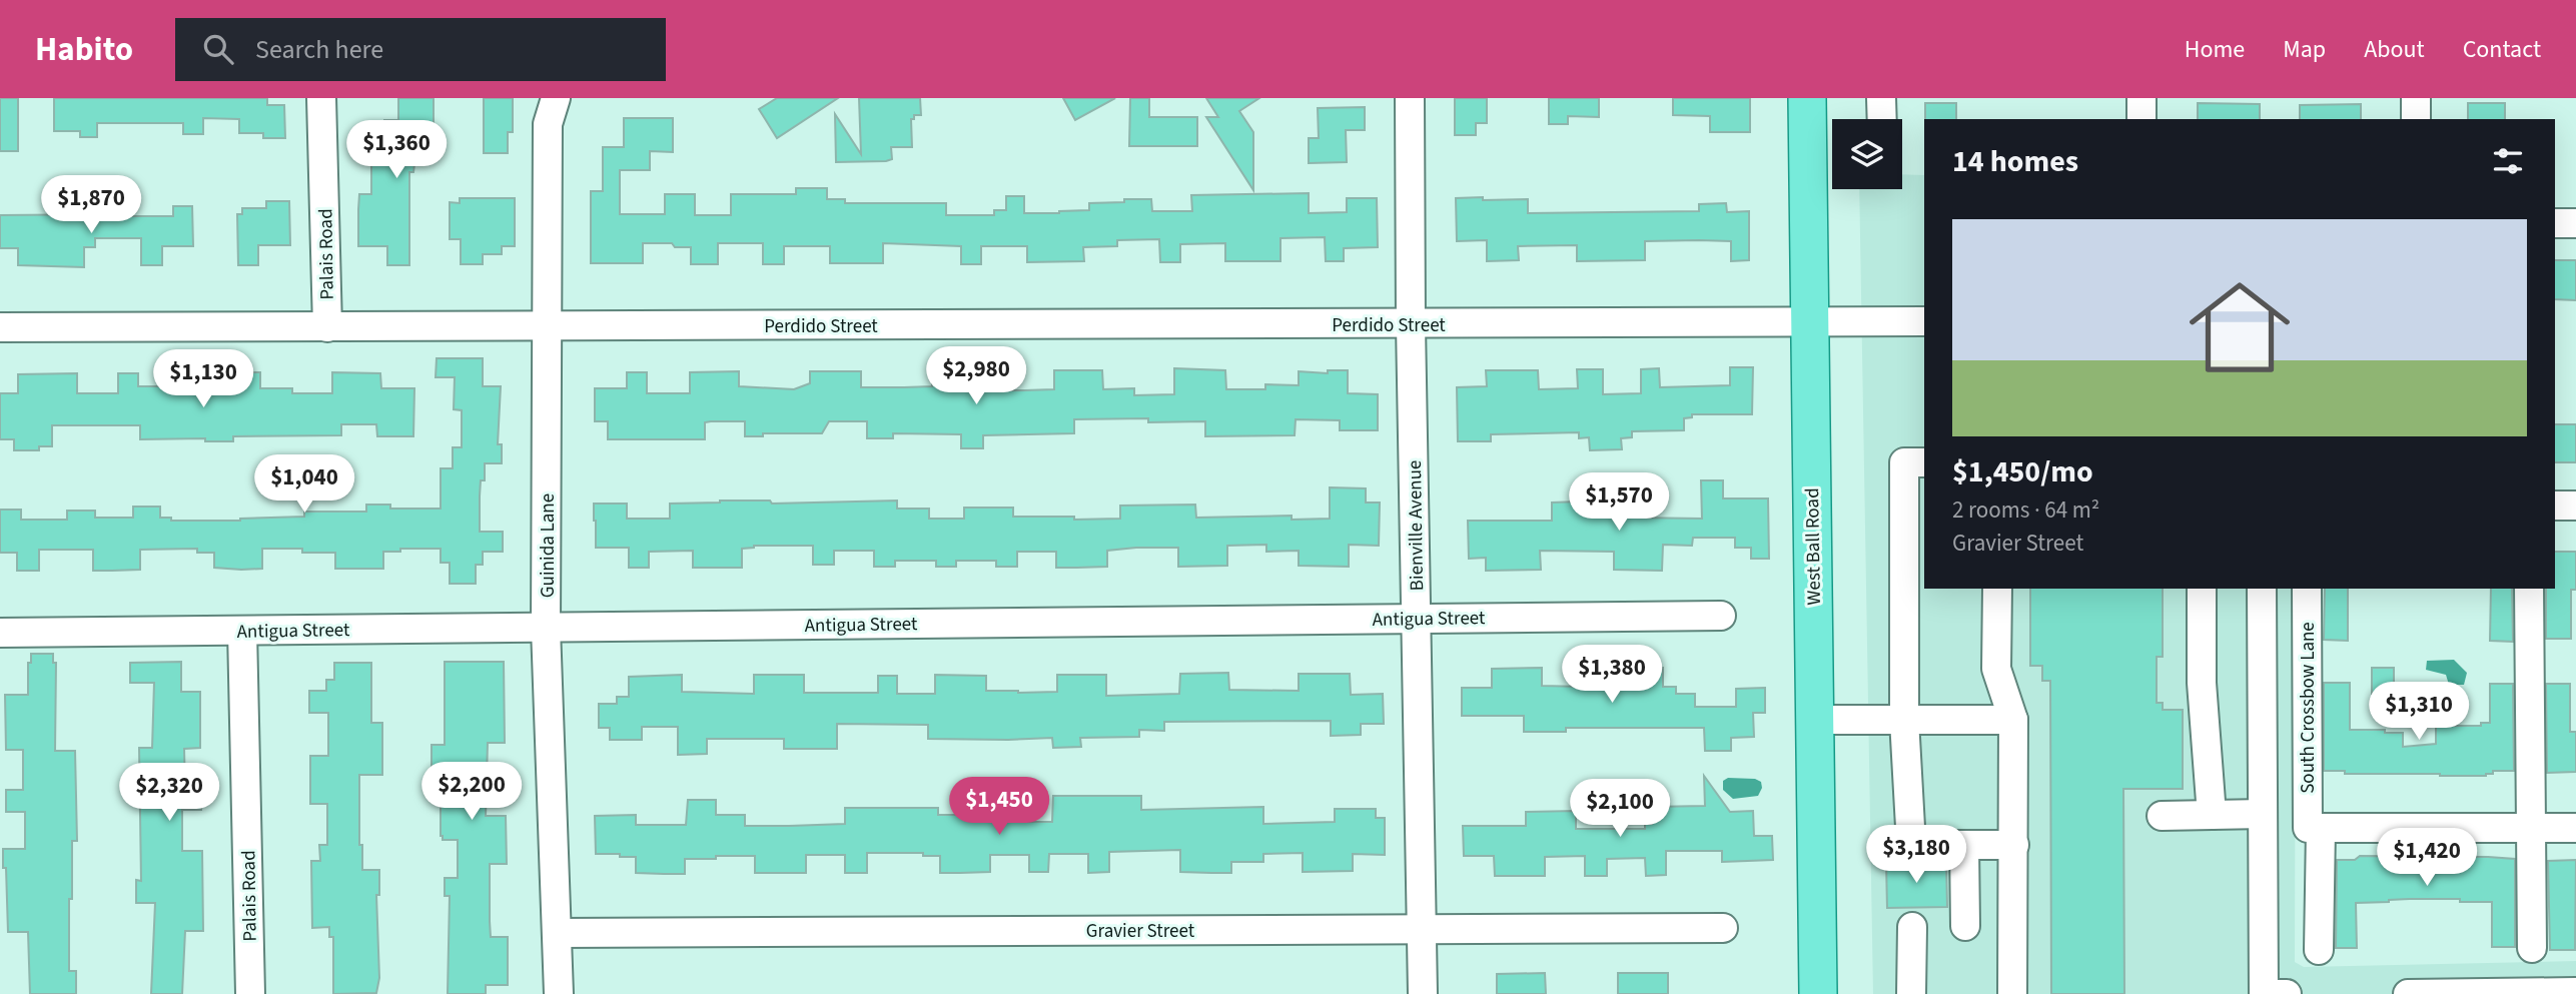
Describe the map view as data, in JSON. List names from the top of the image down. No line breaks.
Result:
{"streets":{"main road":["West Ball Road"],"street":["Palais Road","Perdido Street","Bienville Avenue","Guinida Lane","Antigua Street","South Crossbow Lane","Gravier Street"]},"crossings":[["Palais Road","Perdido Street"],["Palais Road","Antigua Street"],["Perdido Street","Bienville Avenue"],["Perdido Street","Guinida Lane"],["Perdido Street","West Ball Road"],["Bienville Avenue","Antigua Street"],["Bienville Avenue","Gravier Street"],["Guinida Lane","Antigua Street"],["Guinida Lane","Gravier Street"]],"page":{"header":"Habito","search":"Search here","nav":["Home","Map","About","Contact"],"heading":"14 homes","price":["$1,360","$1,870","$2,980","$1,130","$1,040","$1,570","$1,380","$1,310","$2,200","$2,320","$1,450","$2,100","$3,180","$1,420"],"list":[{"name":"$1,450/mo","note":"2 rooms · 64 m² · Gravier Street"}]}}
